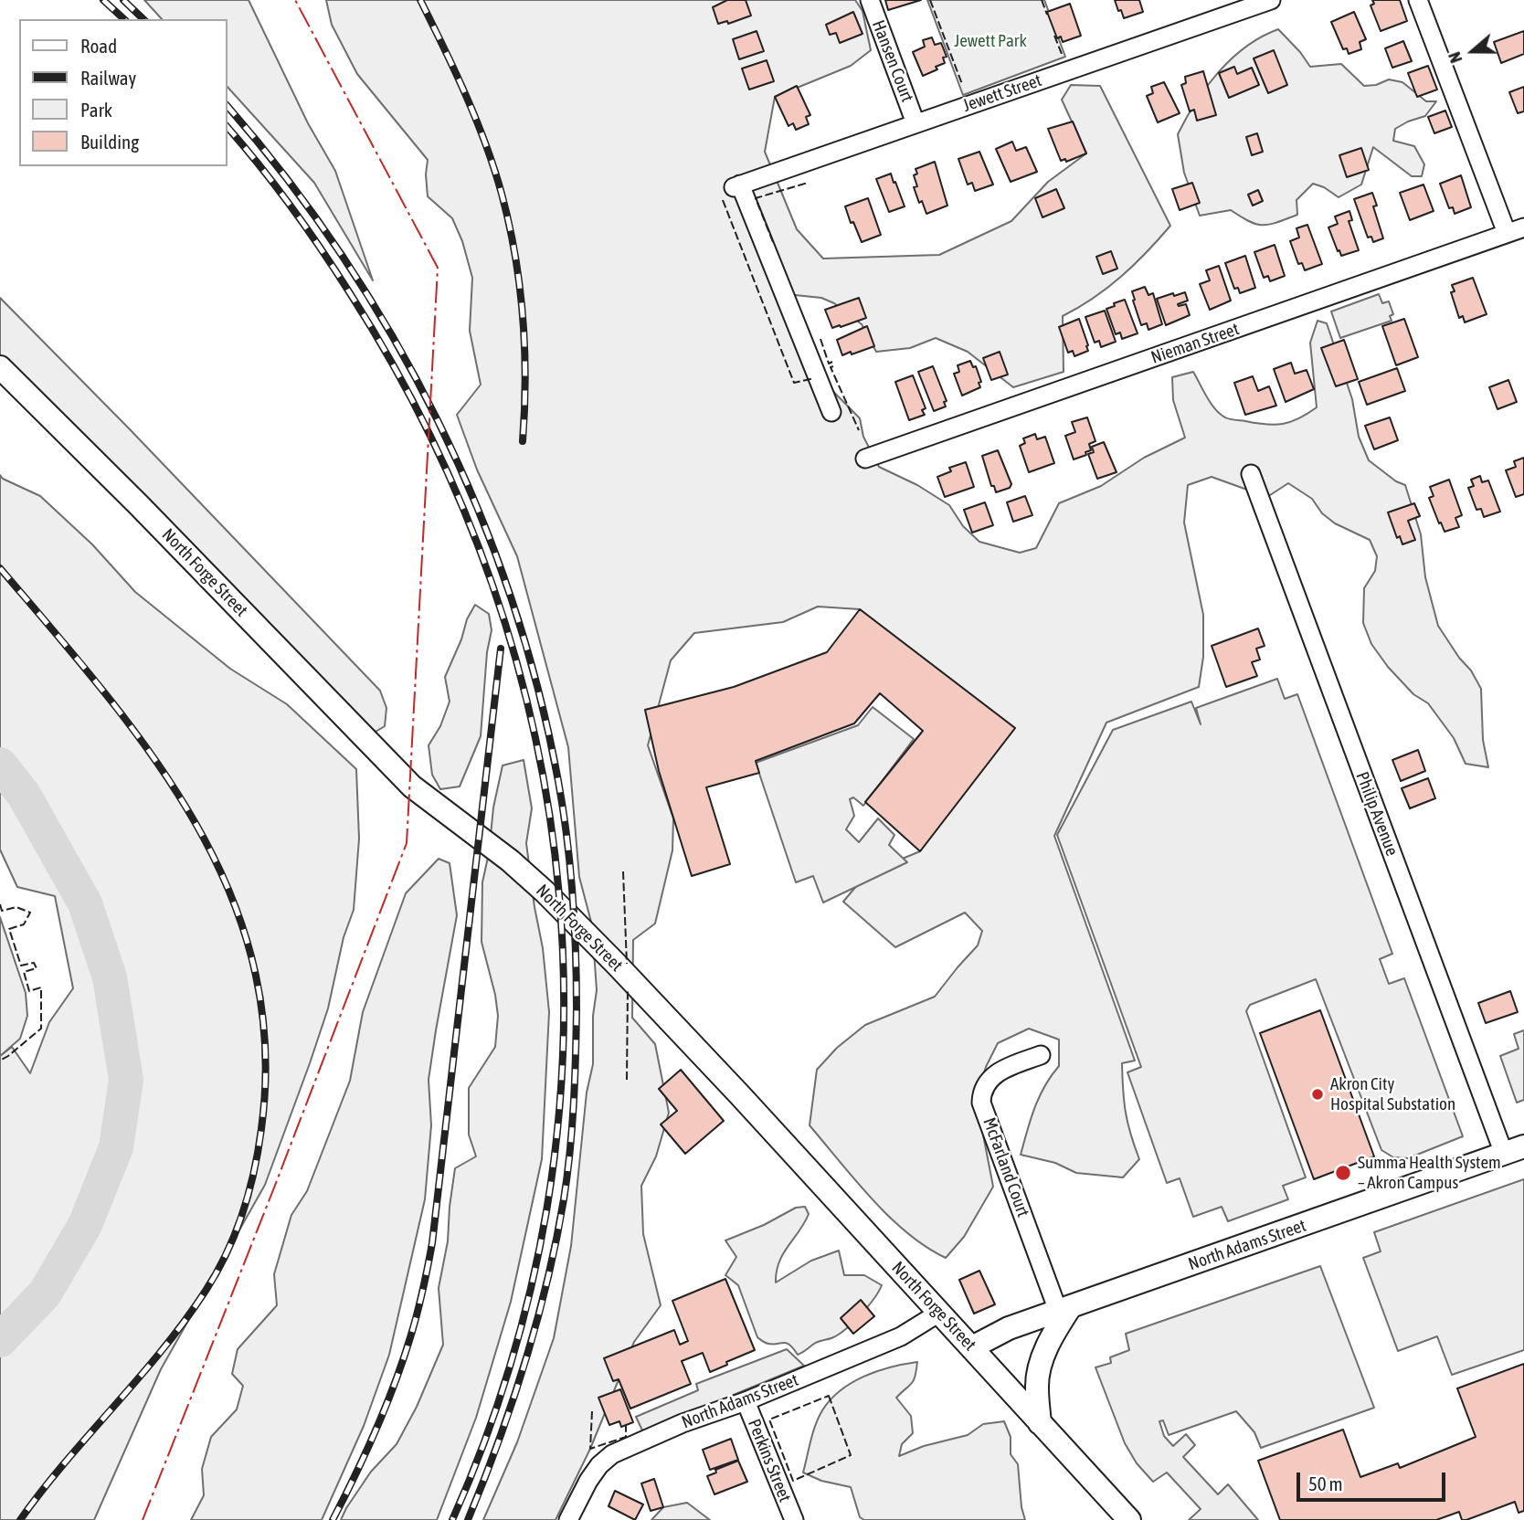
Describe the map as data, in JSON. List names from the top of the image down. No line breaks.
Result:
{"streets":{"street":["Hansen Court","Jewett Street","Nieman Street","North Forge Street","Philip Avenue","McFarland Court","North Adams Street","Perkins Street"]},"crossings":[["Hansen Court","Jewett Street"],["North Forge Street","North Adams Street"],["Philip Avenue","North Adams Street"],["McFarland Court","North Adams Street"],["North Adams Street","Perkins Street"]],"parks":["Jewett Park"],"places":["Akron City Hospital Substation","Summa Health System – Akron Campus"],"legend":["Road","Railway","Park","Building"],"scale_bar":"50 m","north":"left"}
